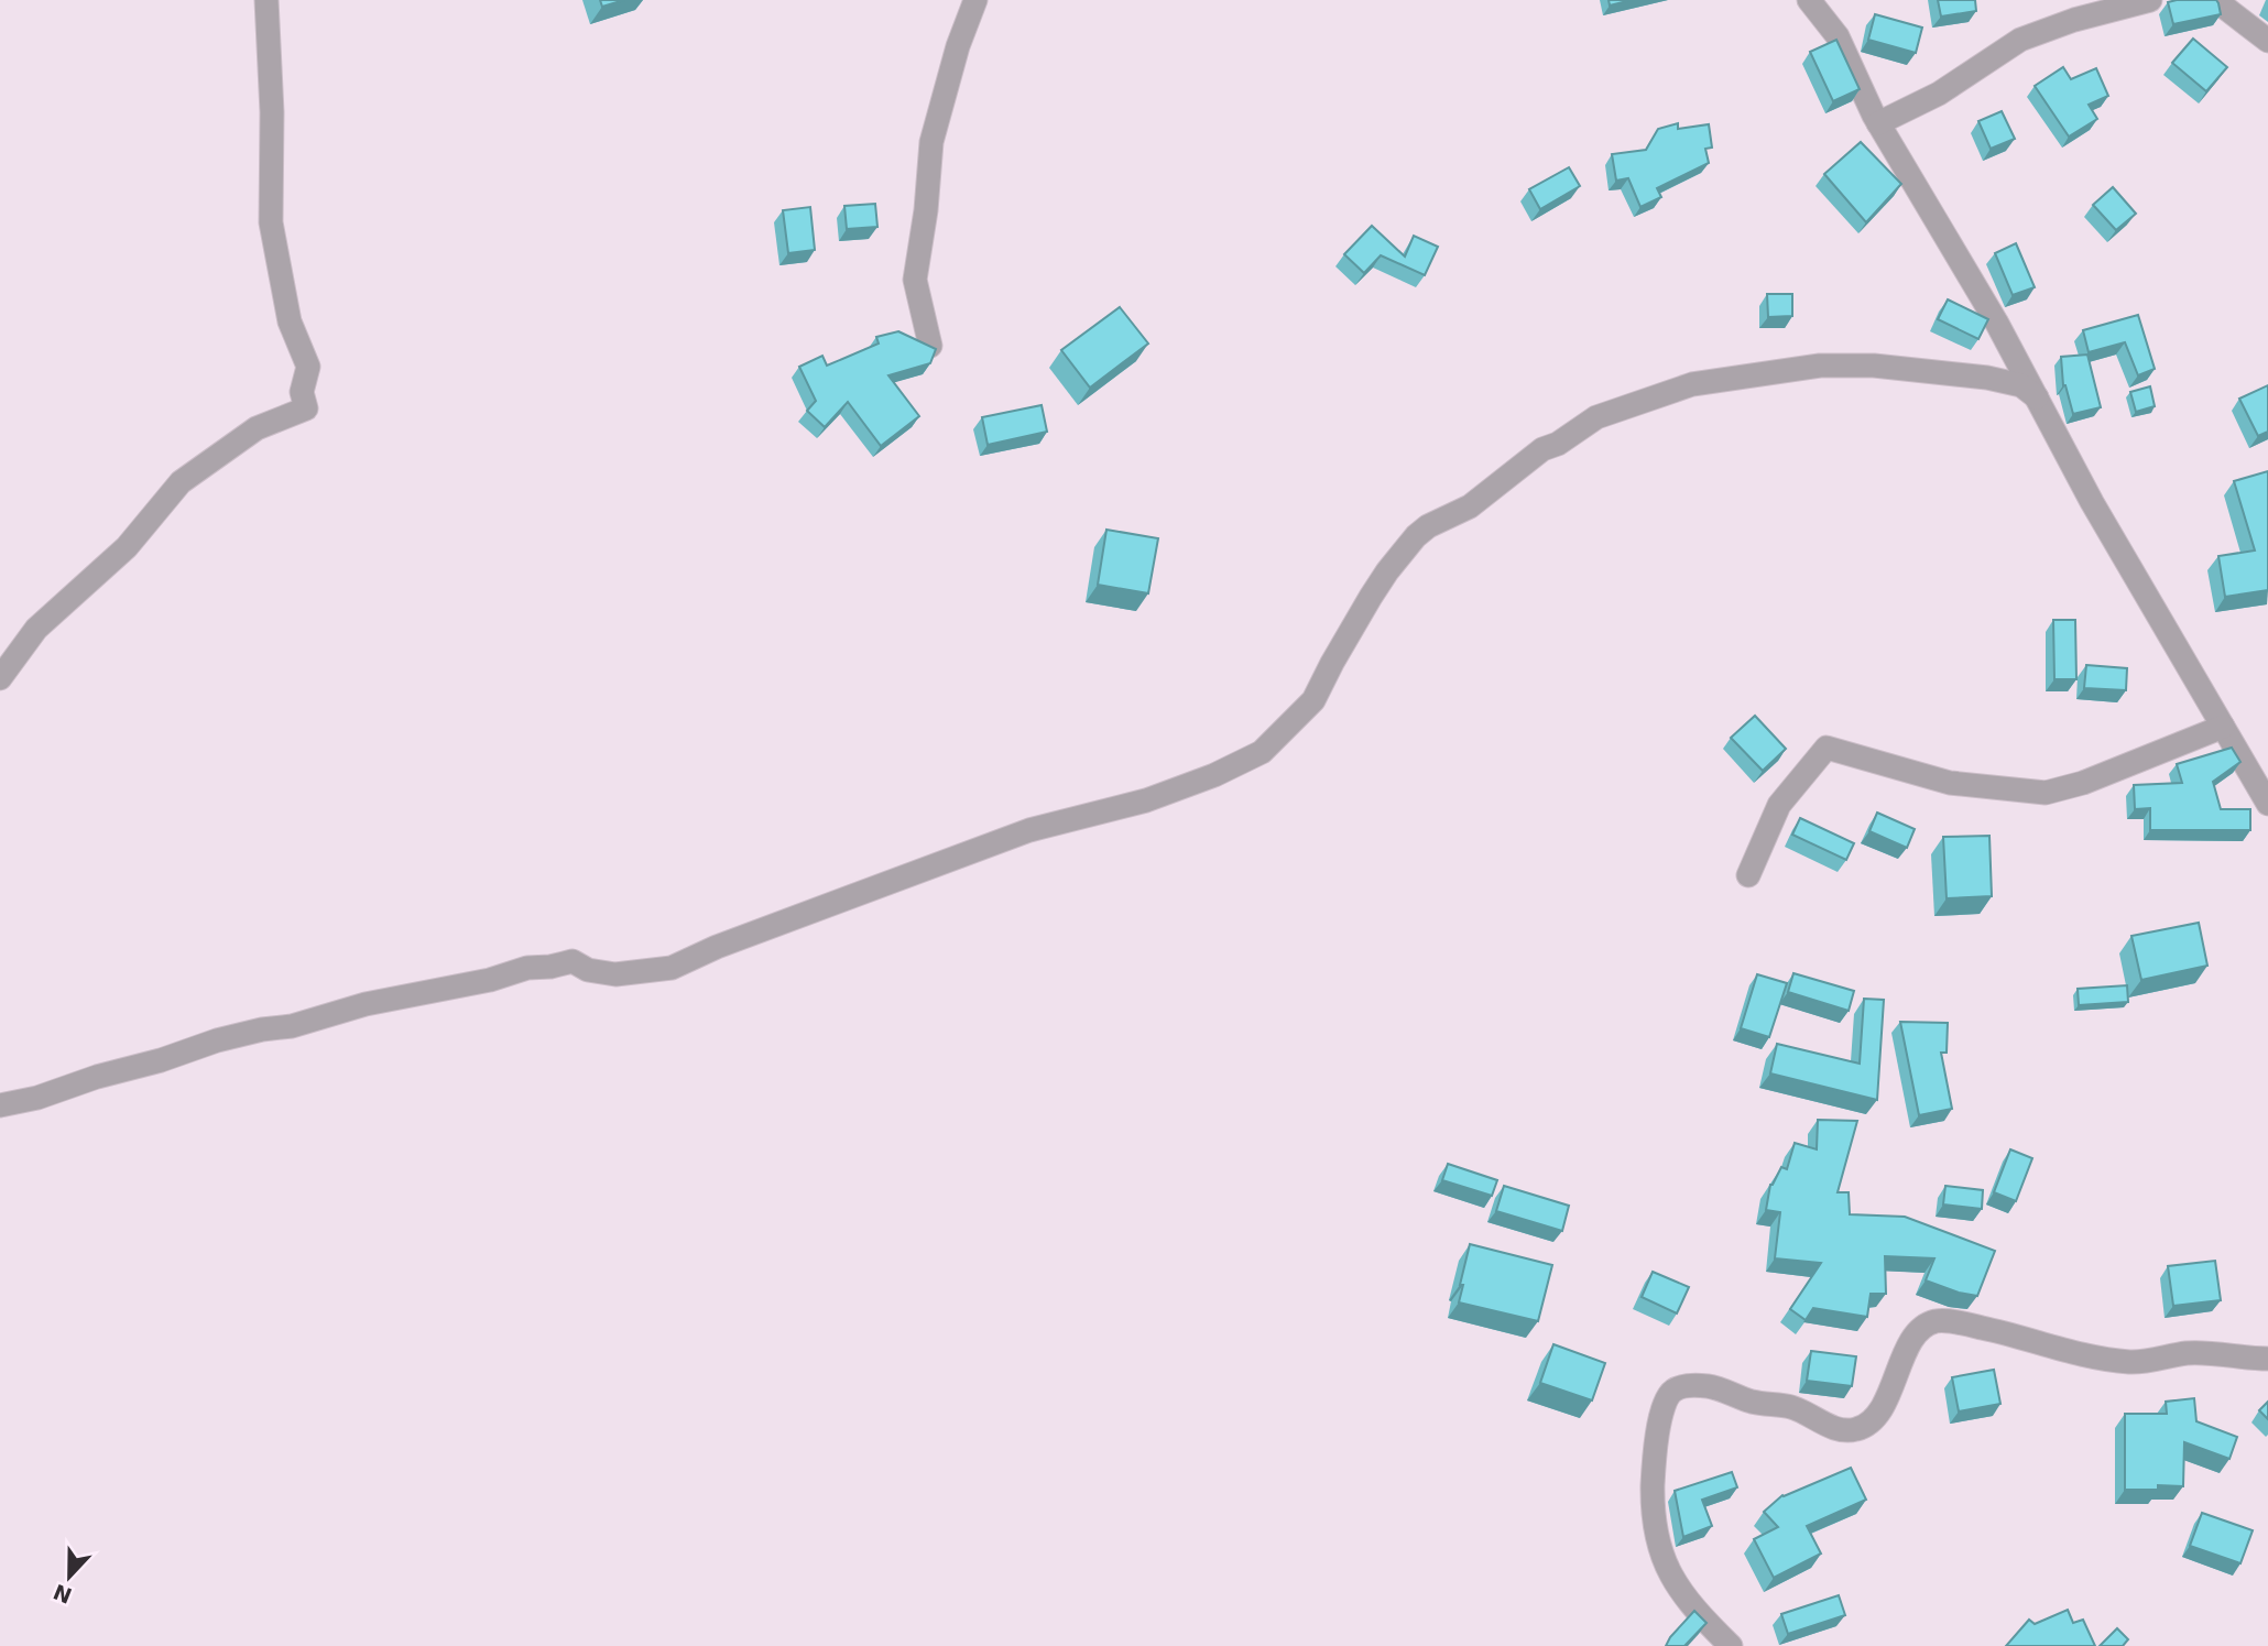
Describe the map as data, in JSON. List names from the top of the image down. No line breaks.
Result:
{"north":"bottom"}
